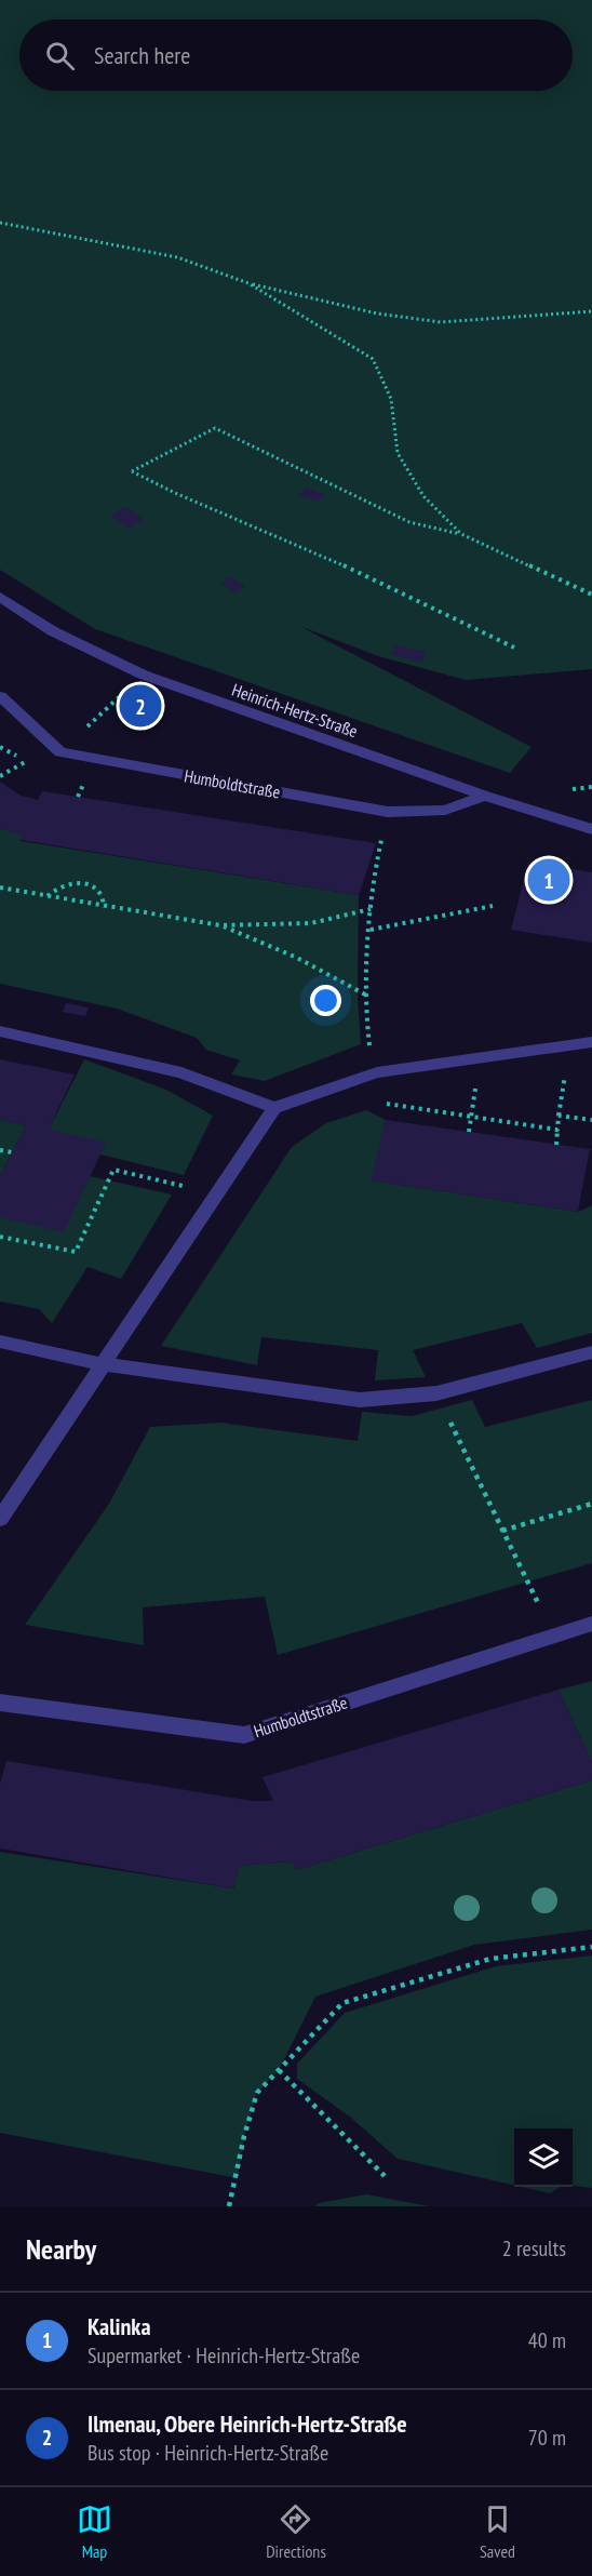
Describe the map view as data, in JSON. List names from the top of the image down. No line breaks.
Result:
{"streets":{"street":["Heinrich-Hertz-Straße","Humboldtstraße"]},"crossings":[["Heinrich-Hertz-Straße","Humboldtstraße"]],"page":{"search":"Search here","pins":["2","1"],"heading":["Nearby","2 results"],"list":[{"mark":"1","name":"Kalinka","note":"Supermarket · Heinrich-Hertz-Straße","value":"40 m"},{"mark":"2","name":"Ilmenau, Obere Heinrich-Hertz-Straße","note":"Bus stop · Heinrich-Hertz-Straße","value":"70 m"}],"nav":["Map","Directions","Saved"]}}
